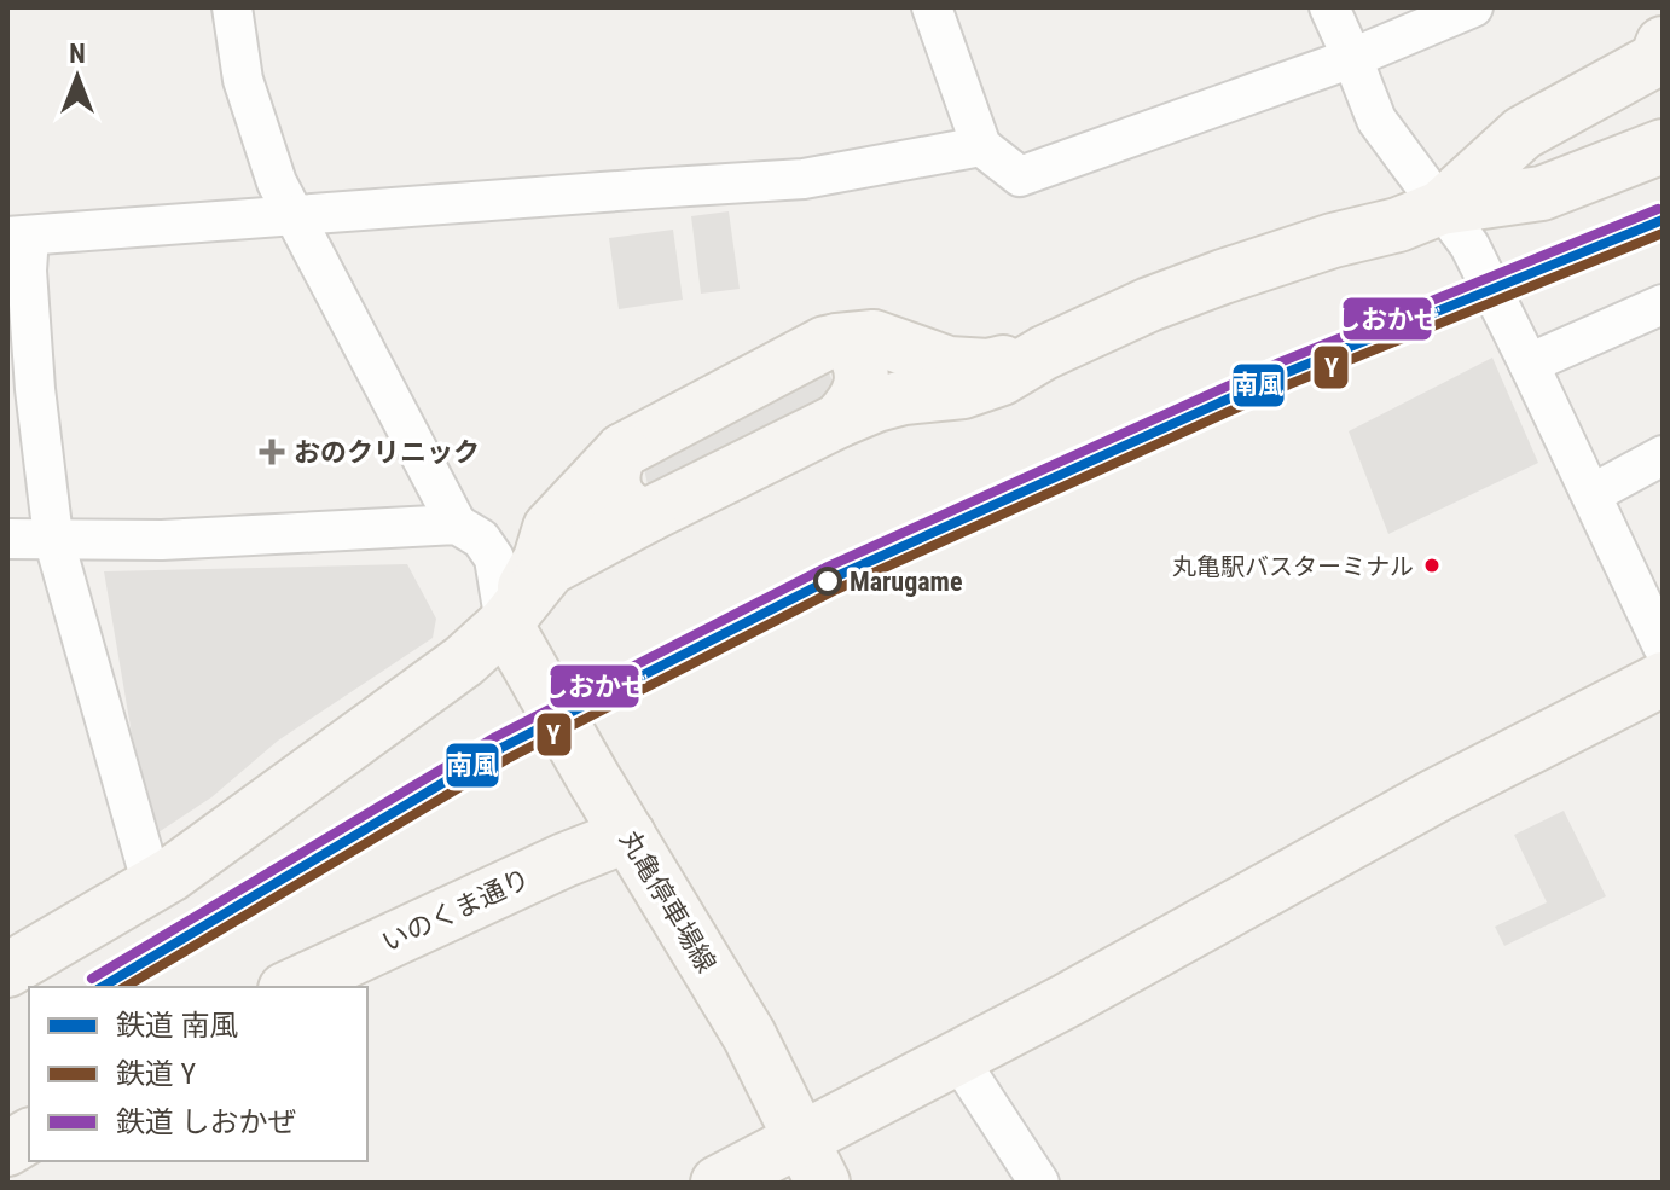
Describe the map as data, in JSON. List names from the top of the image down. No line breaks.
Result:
{"streets":{"street":["丸亀停車場線","いのくま通り"]},"crossings":[["丸亀停車場線","いのくま通り"]],"places":{"health":["おのクリニック"],"other":["丸亀駅バスターミナル","Marugame"]},"lines":["rail line しおかぜ","rail line 南風","rail line Y"],"legend":["鉄道 南風","鉄道 Y","鉄道 しおかぜ"],"north":"top"}
